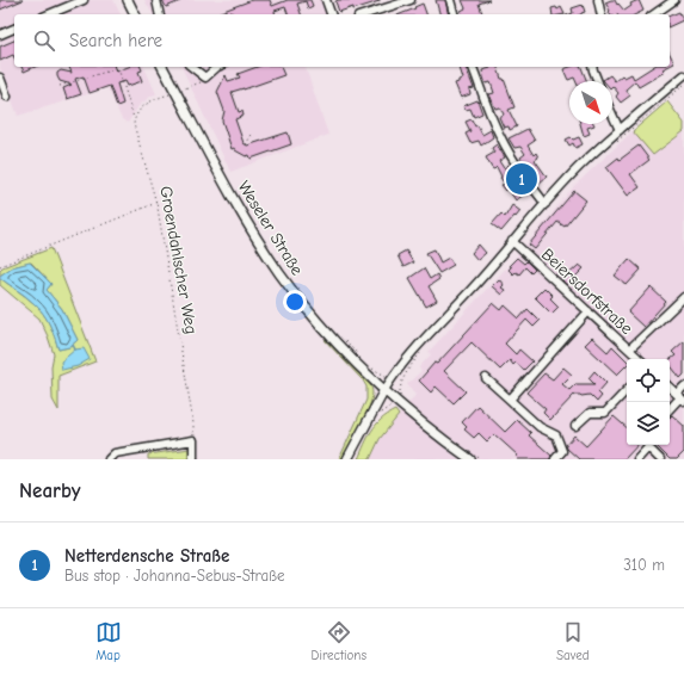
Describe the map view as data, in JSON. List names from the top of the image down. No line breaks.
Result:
{"streets":{"main road":["Weseler Straße"],"street":["Beiersdorfstraße"],"path":["Groendahlscher Weg"]},"north":"bottom right","page":{"search":"Search here","pins":"1","heading":"Nearby","list":[{"mark":"1","name":"Netterdensche Straße","note":"Bus stop · Johanna-Sebus-Straße","value":"310 m"}],"nav":["Map","Directions","Saved"]}}
